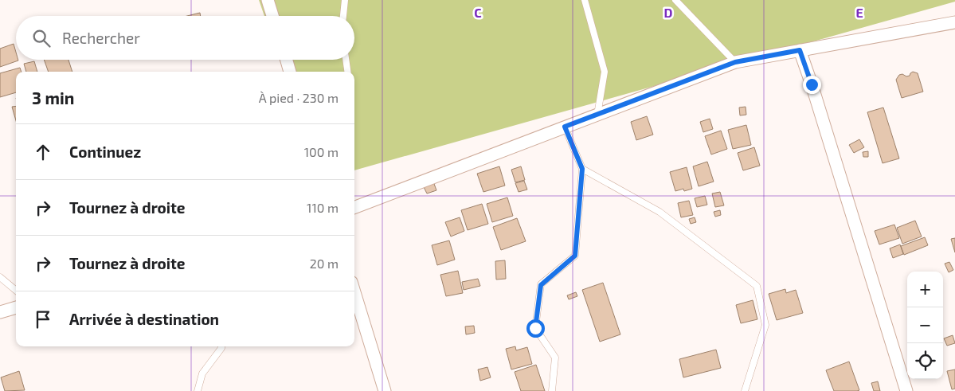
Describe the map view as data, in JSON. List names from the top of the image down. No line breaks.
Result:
{"page":{"search":"Rechercher","heading":["3 min","À pied · 230 m"],"list":[["Continuez","100 m"],["Tournez à droite","110 m"],["Tournez à droite","20 m"],"Arrivée à destination"],"map_buttons":["+","−"]},"grid":{"columns":["C","D","E"]}}
